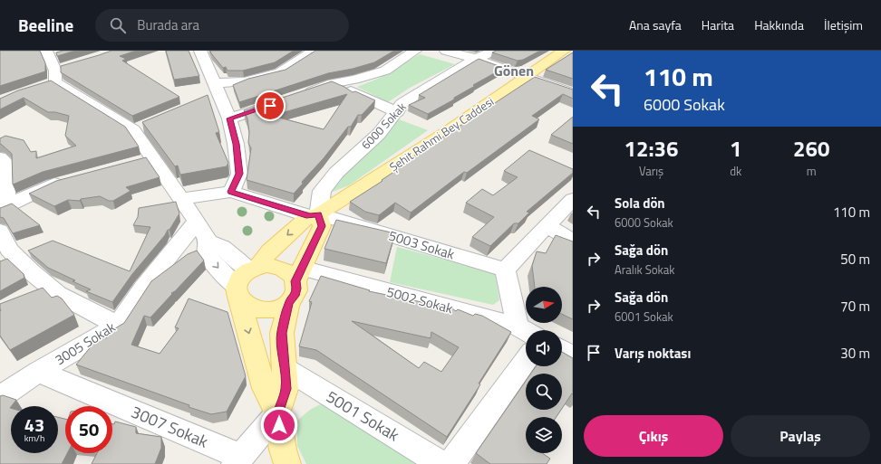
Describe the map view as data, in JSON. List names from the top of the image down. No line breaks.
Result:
{"streets":{"main road":["Şehit Rahmi Bey Caddesi"],"street":["6000 Sokak","5003 Sokak","5002 Sokak","3005 Sokak","5001 Sokak","3007 Sokak"]},"crossings":[["6000 Sokak","Şehit Rahmi Bey Caddesi"],["6000 Sokak","5003 Sokak"],["Şehit Rahmi Bey Caddesi","5003 Sokak"],["Şehit Rahmi Bey Caddesi","5002 Sokak"],["3005 Sokak","3007 Sokak"]],"districts":["Gönen"],"north":"right","page":{"header":"Beeline","search":"Burada ara","nav":["Ana sayfa","Harita","Hakkında","İletişim"],"turn":["110 m","6000 Sokak"],"eta":["12:36","Varış","1","dk","260","m"],"list":[{"name":"Sola dön","note":"6000 Sokak","value":"110 m"},{"name":"Sağa dön","note":"Aralık Sokak","value":"50 m"},{"name":"Sağa dön","note":"6001 Sokak","value":"70 m"},{"name":"Varış noktası","value":"30 m"}],"speed":"43 km/h","limit":"50","buttons":["Çıkış","Paylaş"]}}
